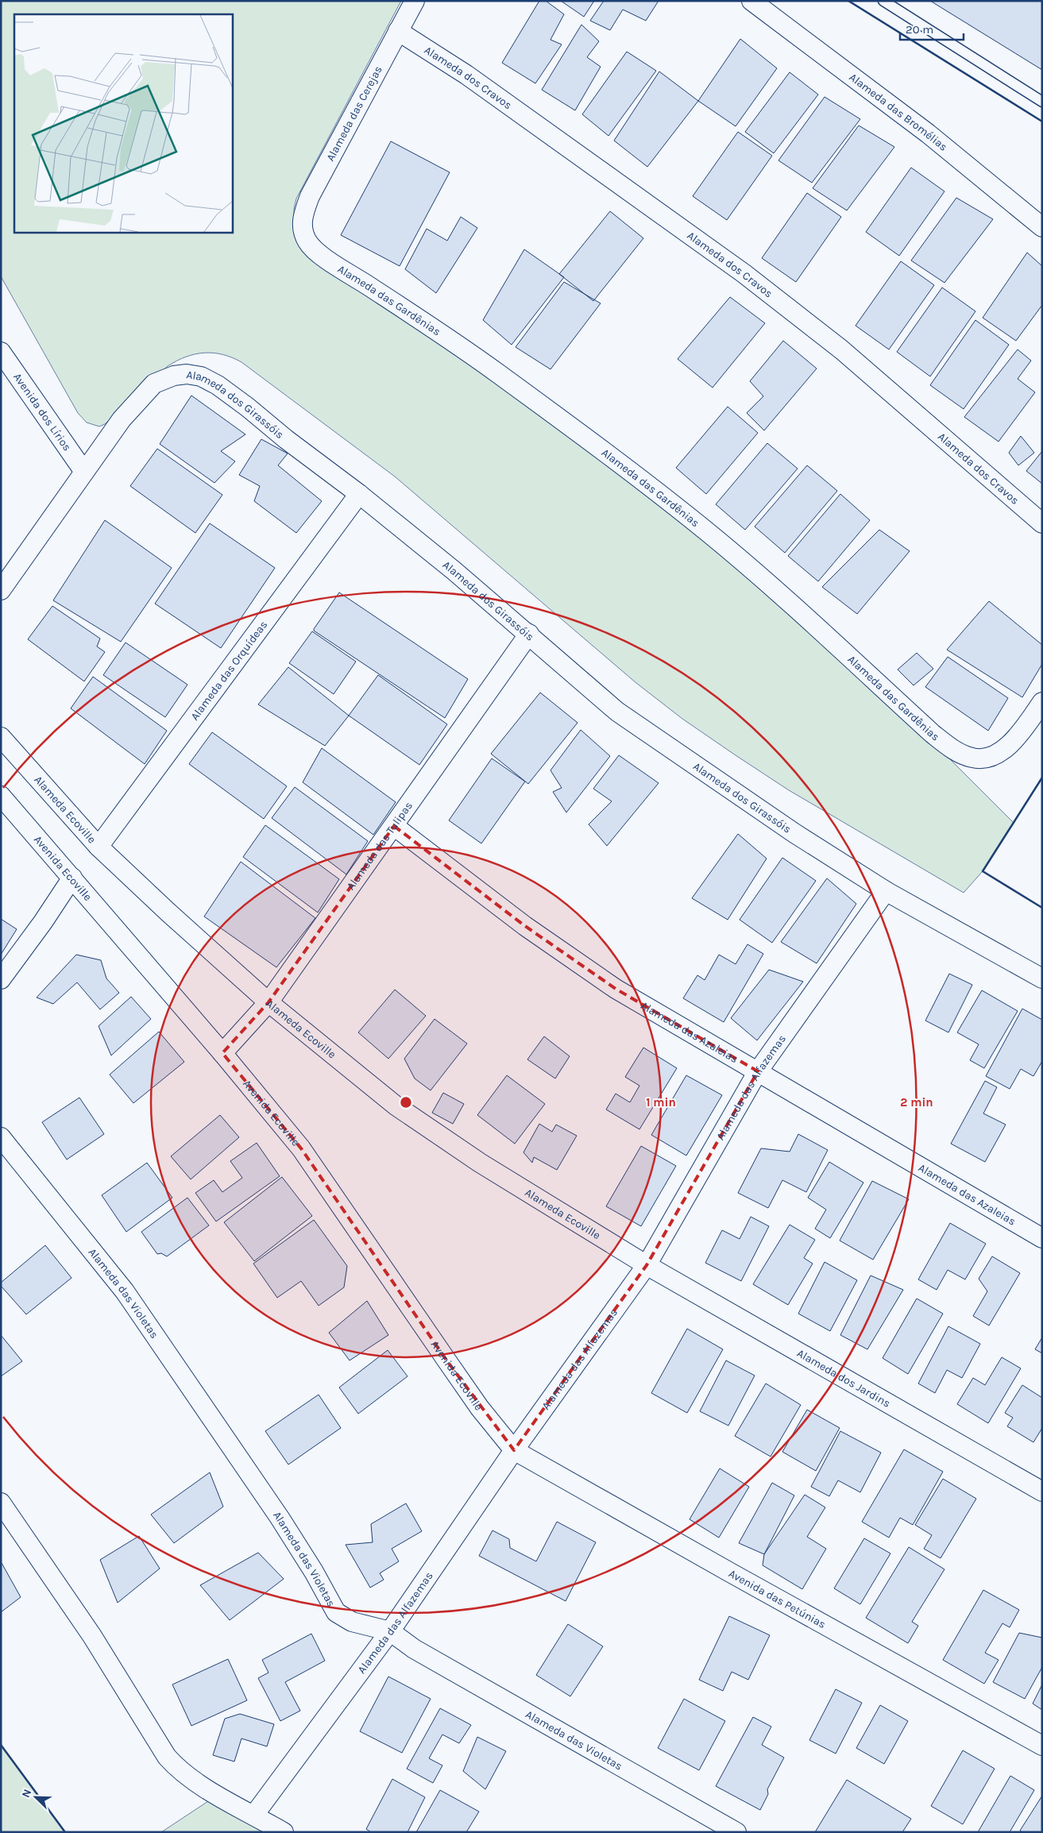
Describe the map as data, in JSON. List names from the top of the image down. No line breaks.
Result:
{"streets":{"street":["Alameda dos Cravos","Alameda das Bromélias","Alameda das Cerejas","Alameda das Gardênias","Alameda dos Girassóis","Avenida dos Lírios","Alameda das Orquídeas","Alameda Ecoville","Alameda das Tulipas","Avenida Ecoville","Alameda das Azaleias","Alameda das Alfazemas","Alameda das Violetas","Alameda dos Jardins","Avenida das Petúnias"]},"crossings":[["Alameda dos Cravos","Alameda das Cerejas"],["Alameda das Cerejas","Alameda das Gardênias"],["Alameda dos Girassóis","Avenida dos Lírios"],["Alameda dos Girassóis","Alameda das Orquídeas"],["Alameda dos Girassóis","Alameda das Tulipas"],["Alameda dos Girassóis","Alameda das Alfazemas"],["Alameda das Orquídeas","Alameda Ecoville"],["Alameda Ecoville","Alameda das Tulipas"],["Alameda Ecoville","Alameda das Alfazemas"],["Alameda Ecoville","Alameda dos Jardins"],["Alameda das Tulipas","Avenida Ecoville"],["Alameda das Tulipas","Alameda das Azaleias"],["Avenida Ecoville","Alameda das Alfazemas"],["Avenida Ecoville","Avenida das Petúnias"],["Alameda das Azaleias","Alameda das Alfazemas"],["Alameda das Alfazemas","Alameda das Violetas"],["Alameda das Alfazemas","Alameda dos Jardins"],["Alameda das Alfazemas","Avenida das Petúnias"]],"scale_bar":"20 m","north":"top left","rings":["1 min","2 min"]}
